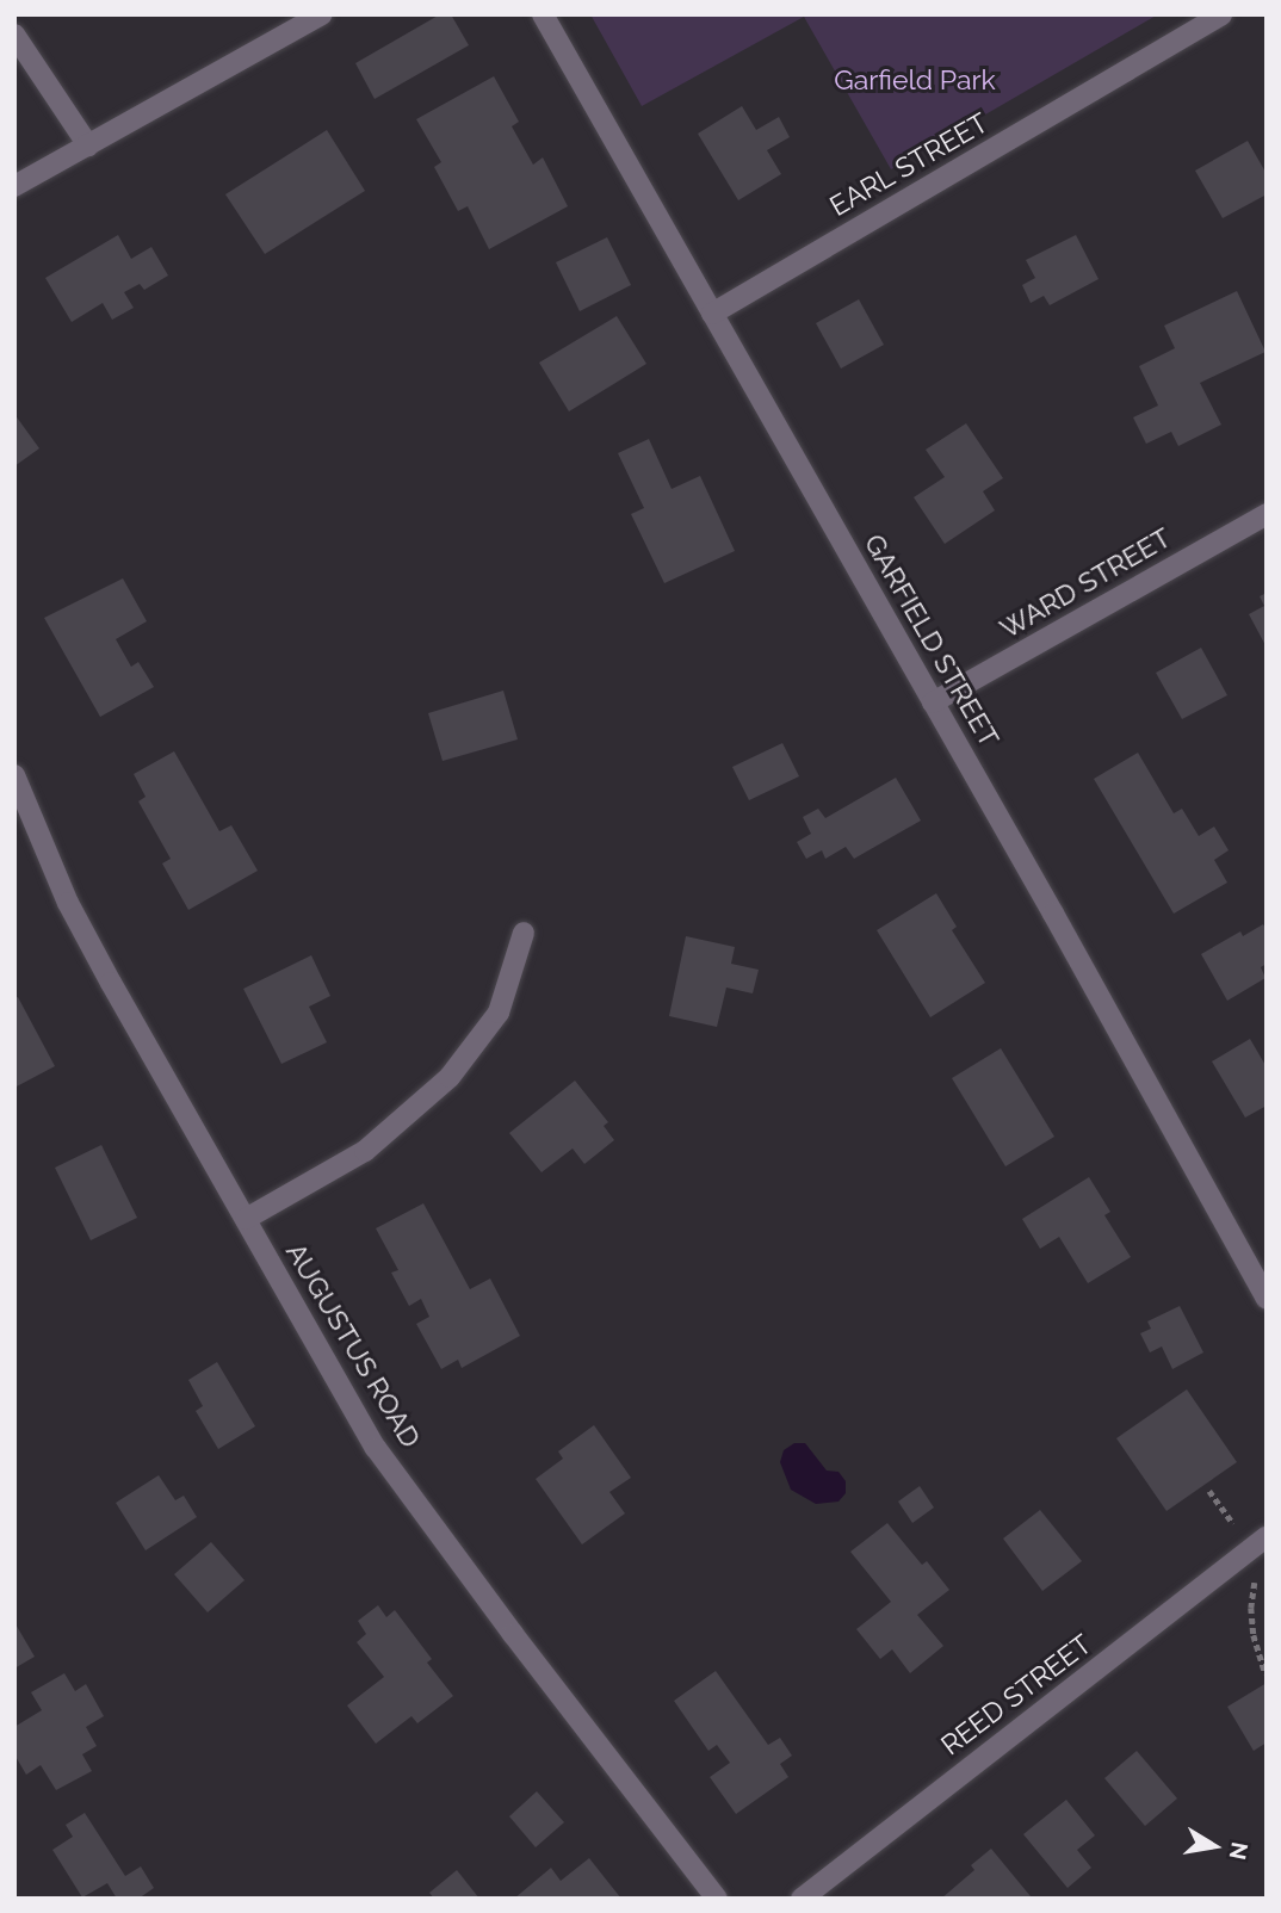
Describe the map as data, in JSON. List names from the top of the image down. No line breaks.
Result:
{"streets":{"street":["EARL STREET","WARD STREET","GARFIELD STREET","AUGUSTUS ROAD","REED STREET"]},"crossings":[["EARL STREET","GARFIELD STREET"],["WARD STREET","GARFIELD STREET"]],"parks":["Garfield Park"],"north":"right"}
